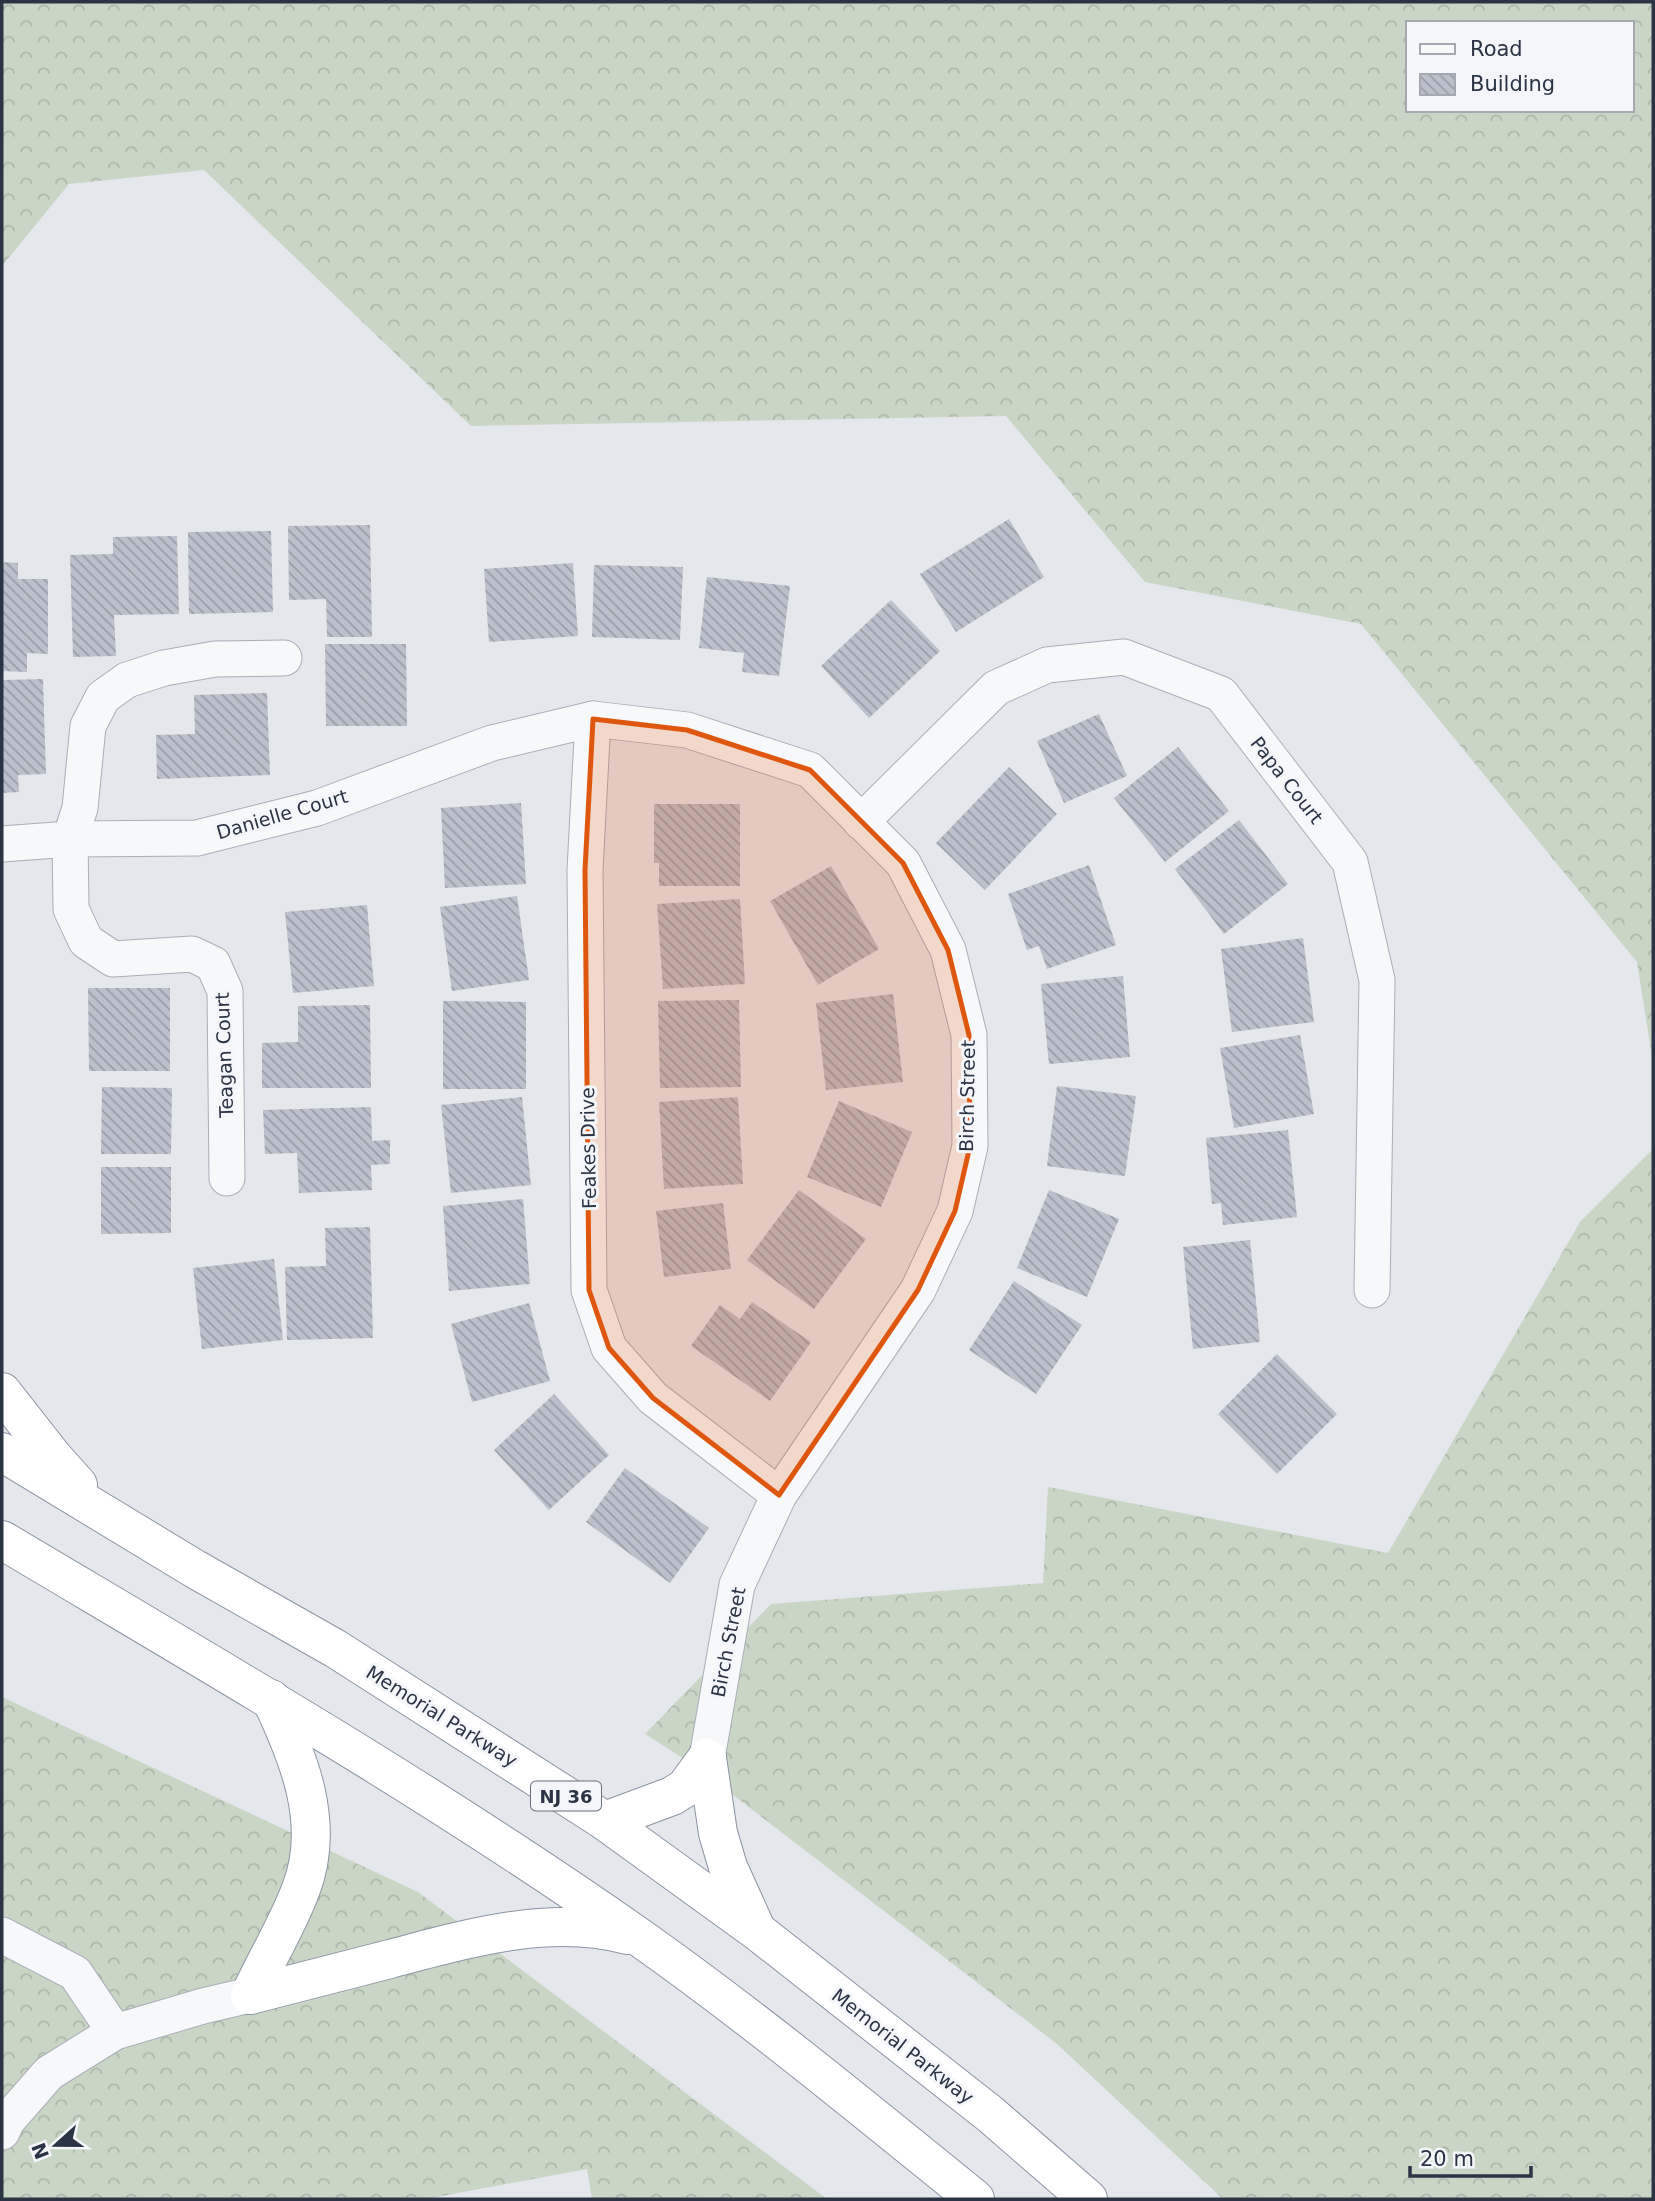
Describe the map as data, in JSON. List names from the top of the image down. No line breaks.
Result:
{"streets":{"highway":["Memorial Parkway","NJ 36"],"street":["Papa Court","Danielle Court","Teagan Court","Birch Street","Feakes Drive"]},"crossings":[["Papa Court","Birch Street"],["Danielle Court","Teagan Court"],["Danielle Court","Birch Street"],["Danielle Court","Feakes Drive"],["Birch Street","Feakes Drive"]],"legend":["Road","Building"],"scale_bar":"20 m","north":"left"}
